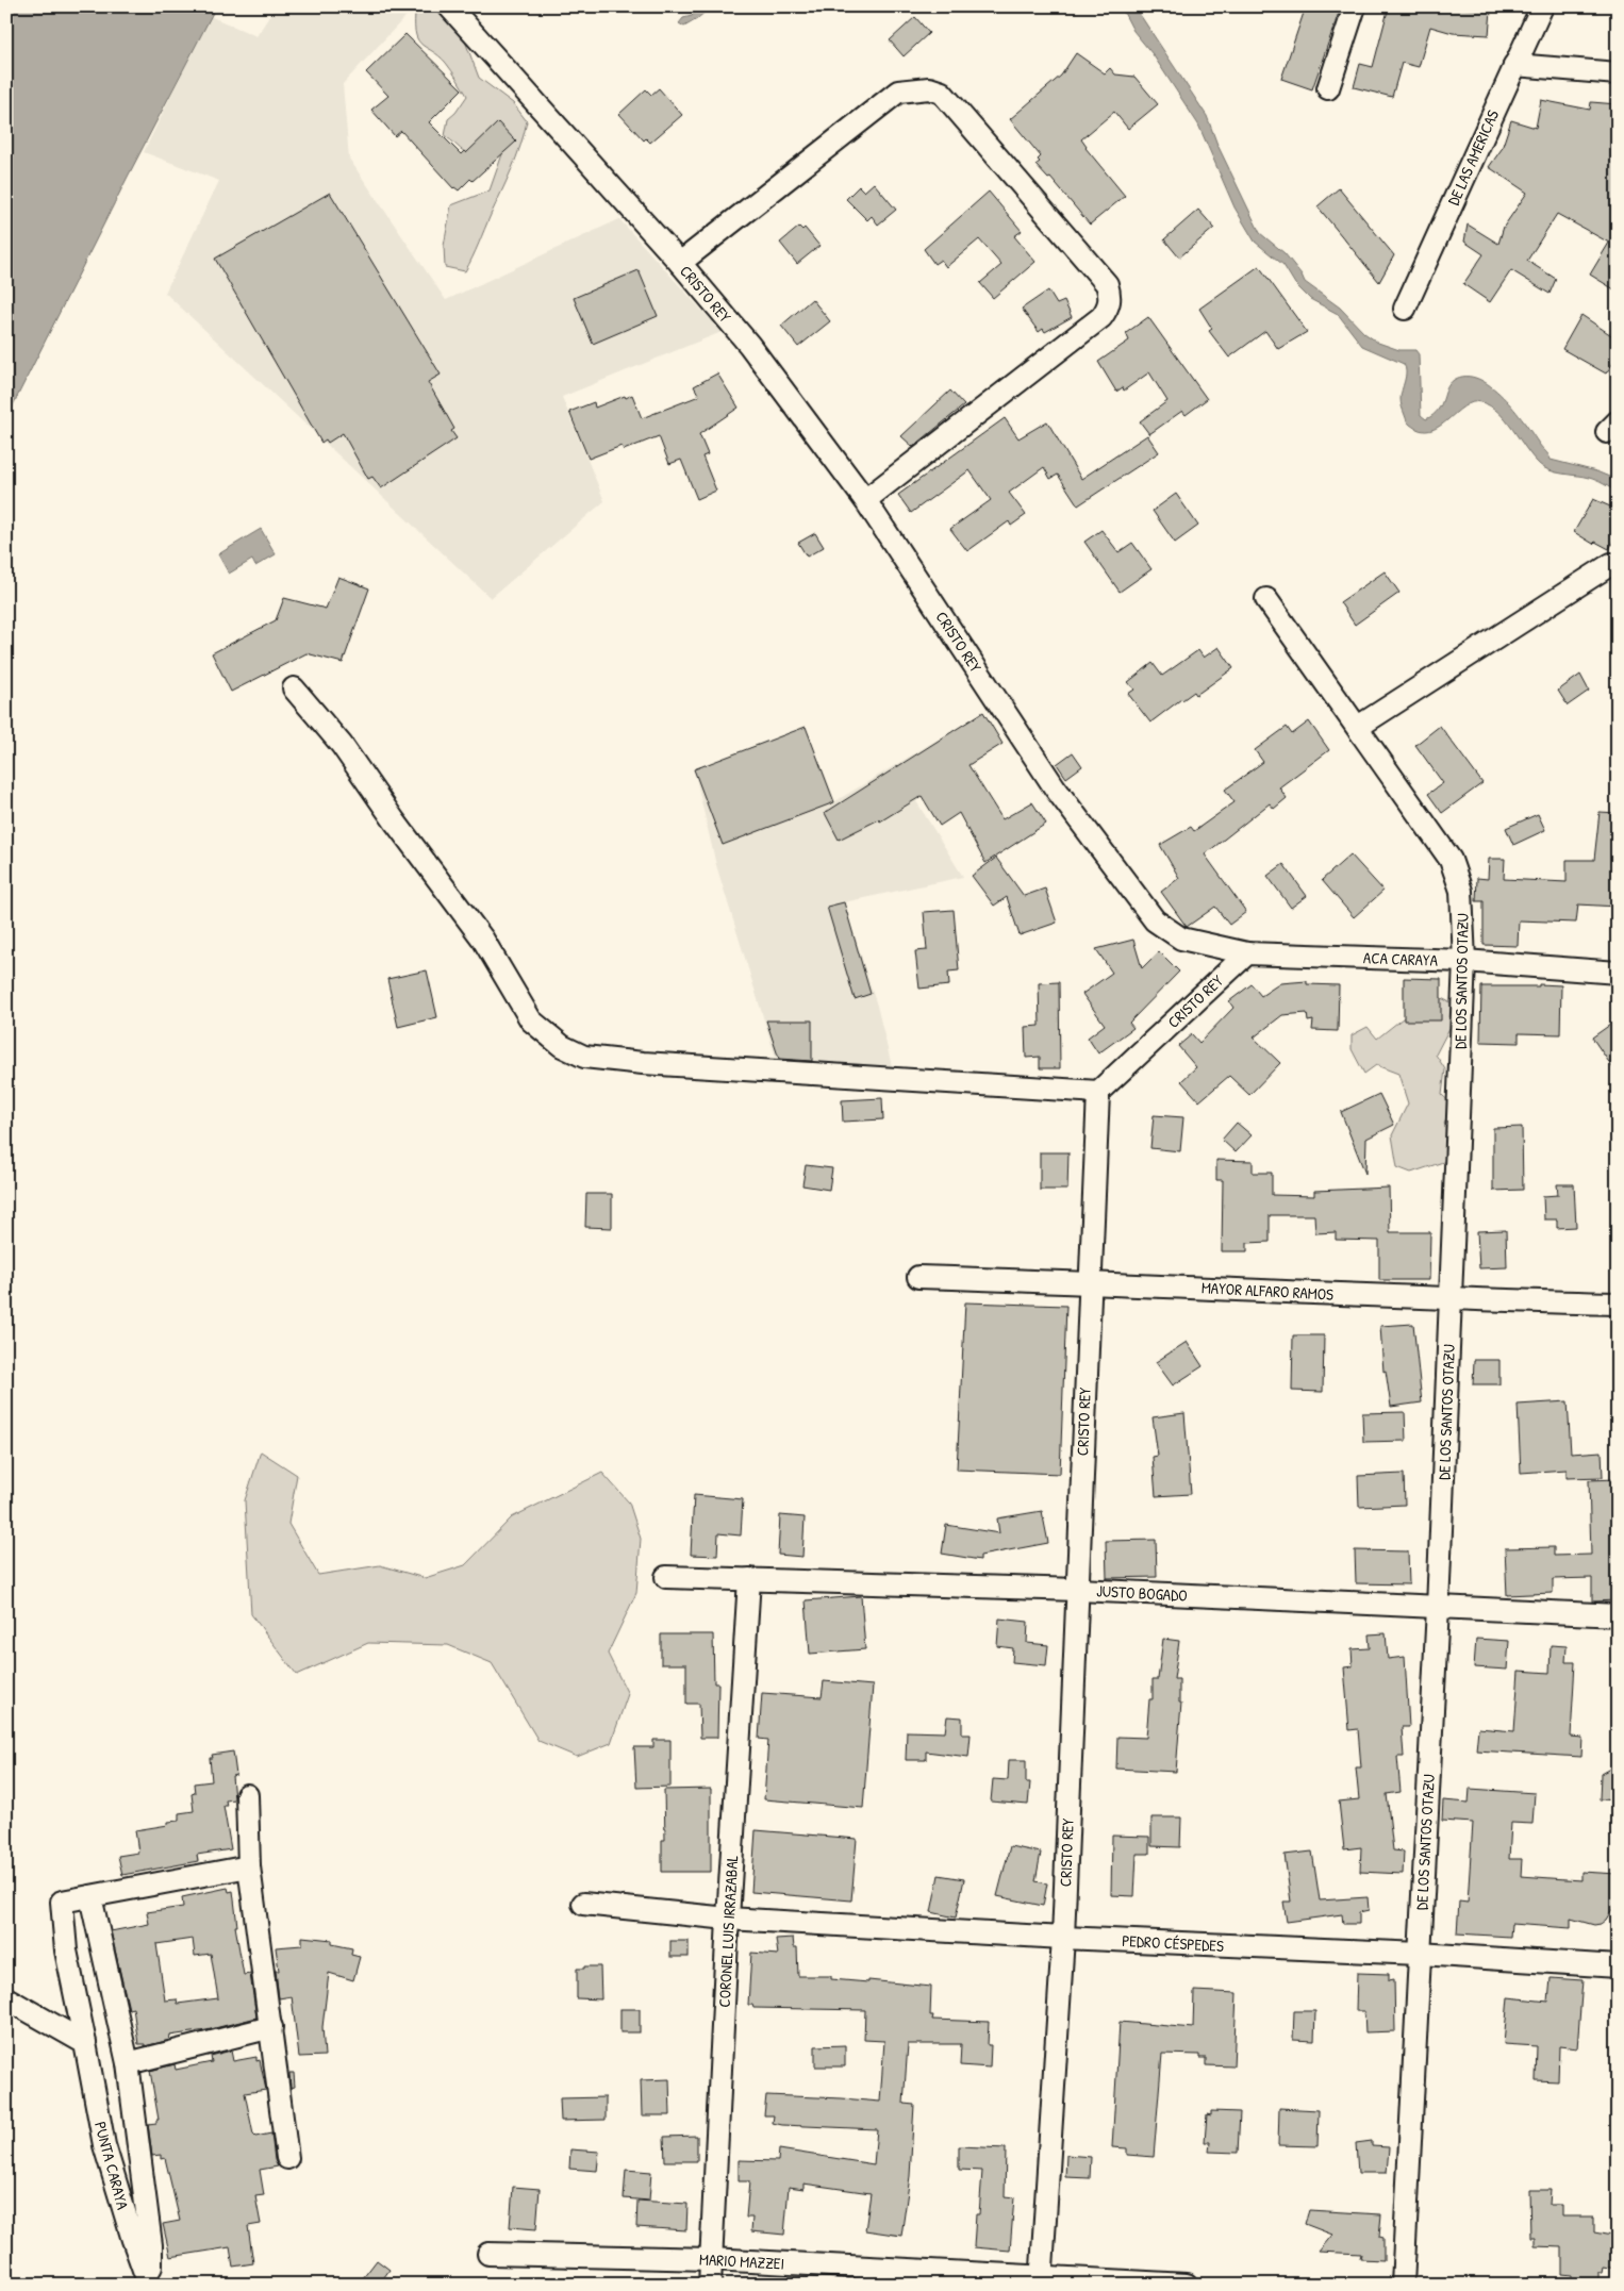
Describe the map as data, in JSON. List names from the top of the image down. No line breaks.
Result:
{"streets":{"street":["DE LAS AMERICAS","CRISTO REY","ACA CARAYA","DE LOS SANTOS OTAZU","MAYOR ALFARO RAMOS","JUSTO BOGADO","CORONEL LUIS IRRAZABAL","PEDRO CÉSPEDES","PUNTA CARAYA","MARIO MAZZEI"]},"crossings":[["CRISTO REY","ACA CARAYA"],["CRISTO REY","MAYOR ALFARO RAMOS"],["CRISTO REY","JUSTO BOGADO"],["CRISTO REY","PEDRO CÉSPEDES"],["CRISTO REY","MARIO MAZZEI"],["ACA CARAYA","DE LOS SANTOS OTAZU"],["DE LOS SANTOS OTAZU","MAYOR ALFARO RAMOS"],["DE LOS SANTOS OTAZU","JUSTO BOGADO"],["DE LOS SANTOS OTAZU","PEDRO CÉSPEDES"],["JUSTO BOGADO","CORONEL LUIS IRRAZABAL"],["CORONEL LUIS IRRAZABAL","PEDRO CÉSPEDES"],["CORONEL LUIS IRRAZABAL","MARIO MAZZEI"]]}
